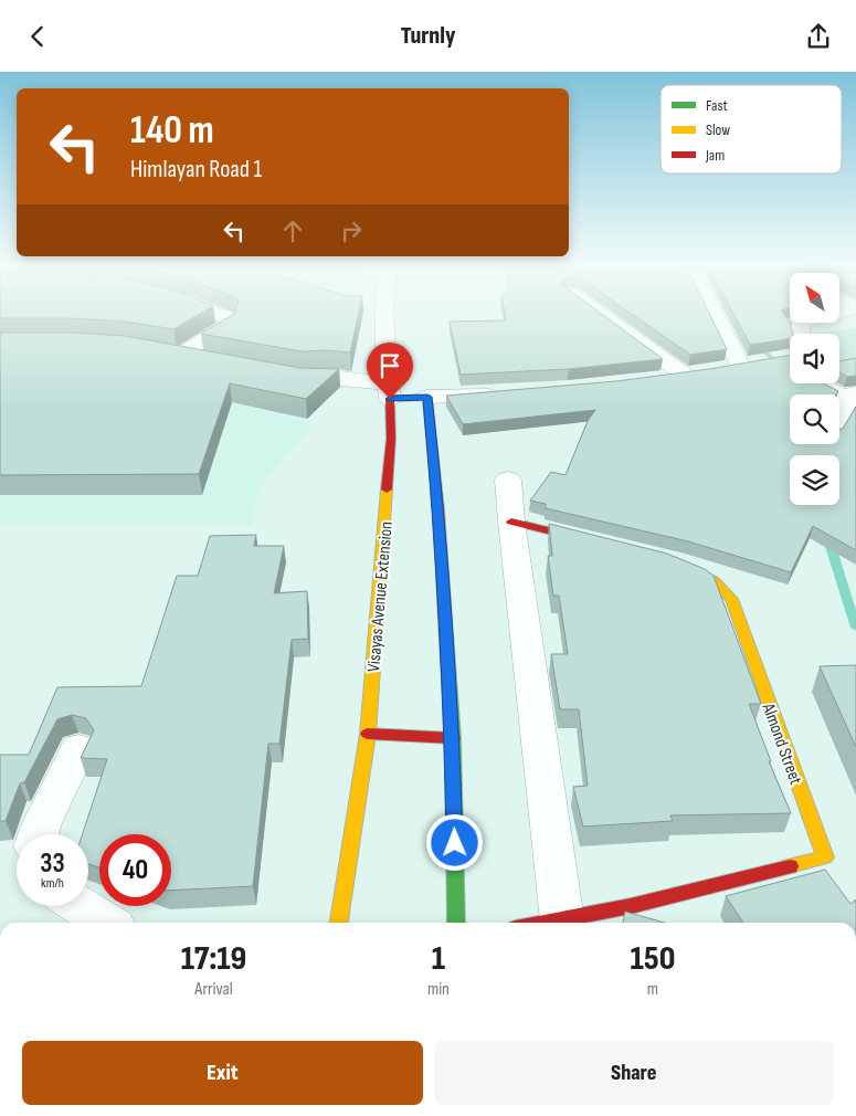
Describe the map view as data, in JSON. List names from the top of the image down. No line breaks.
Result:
{"streets":{"street":["Visayas Avenue Extension","Almond Street"]},"legend":["Fast","Slow","Jam"],"north":"top left","page":{"header":"Turnly","turn":["140 m","Himlayan Road 1"],"speed":"33 km/h","limit":"40","eta":["17:19","Arrival","1","min","150","m"],"buttons":["Exit","Share"]}}
